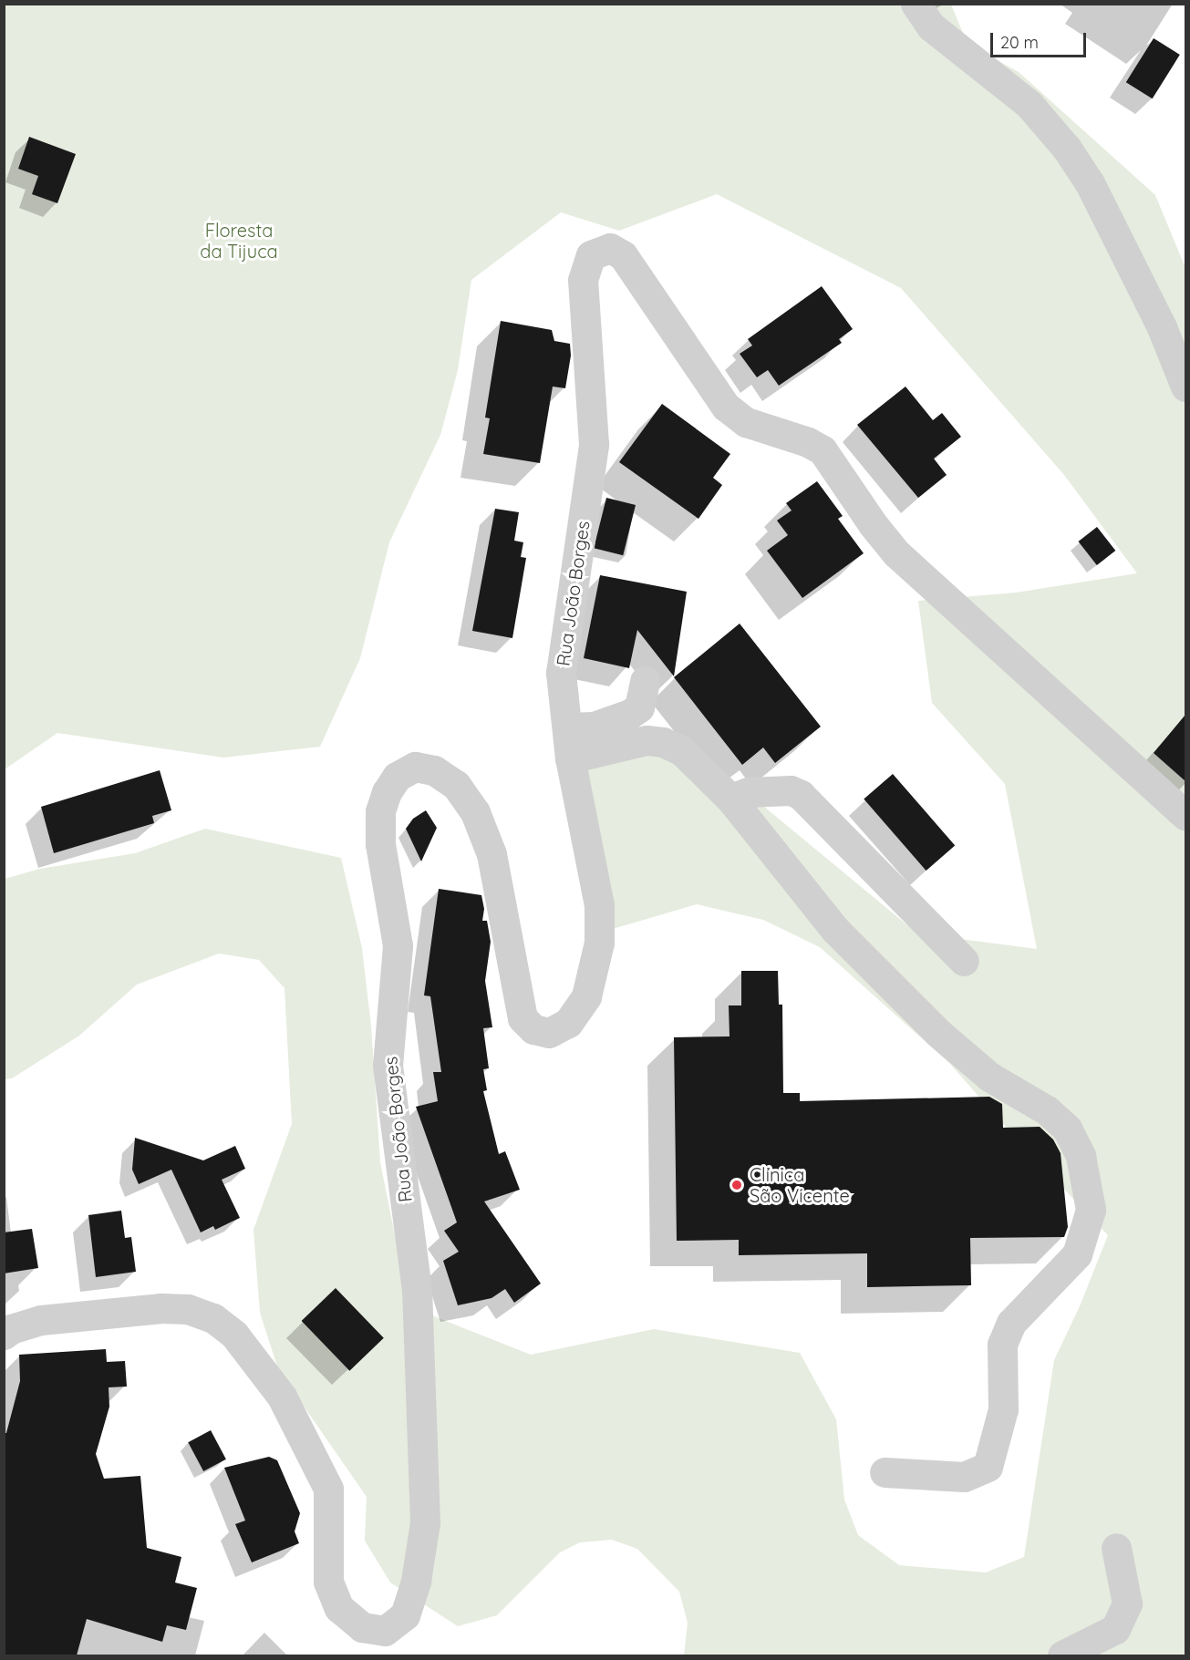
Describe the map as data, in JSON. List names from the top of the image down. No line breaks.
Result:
{"streets":{"street":["Rua João Borges"]},"parks":["Floresta da Tijuca"],"places":["Clínica São Vicente"],"scale_bar":"20 m"}
